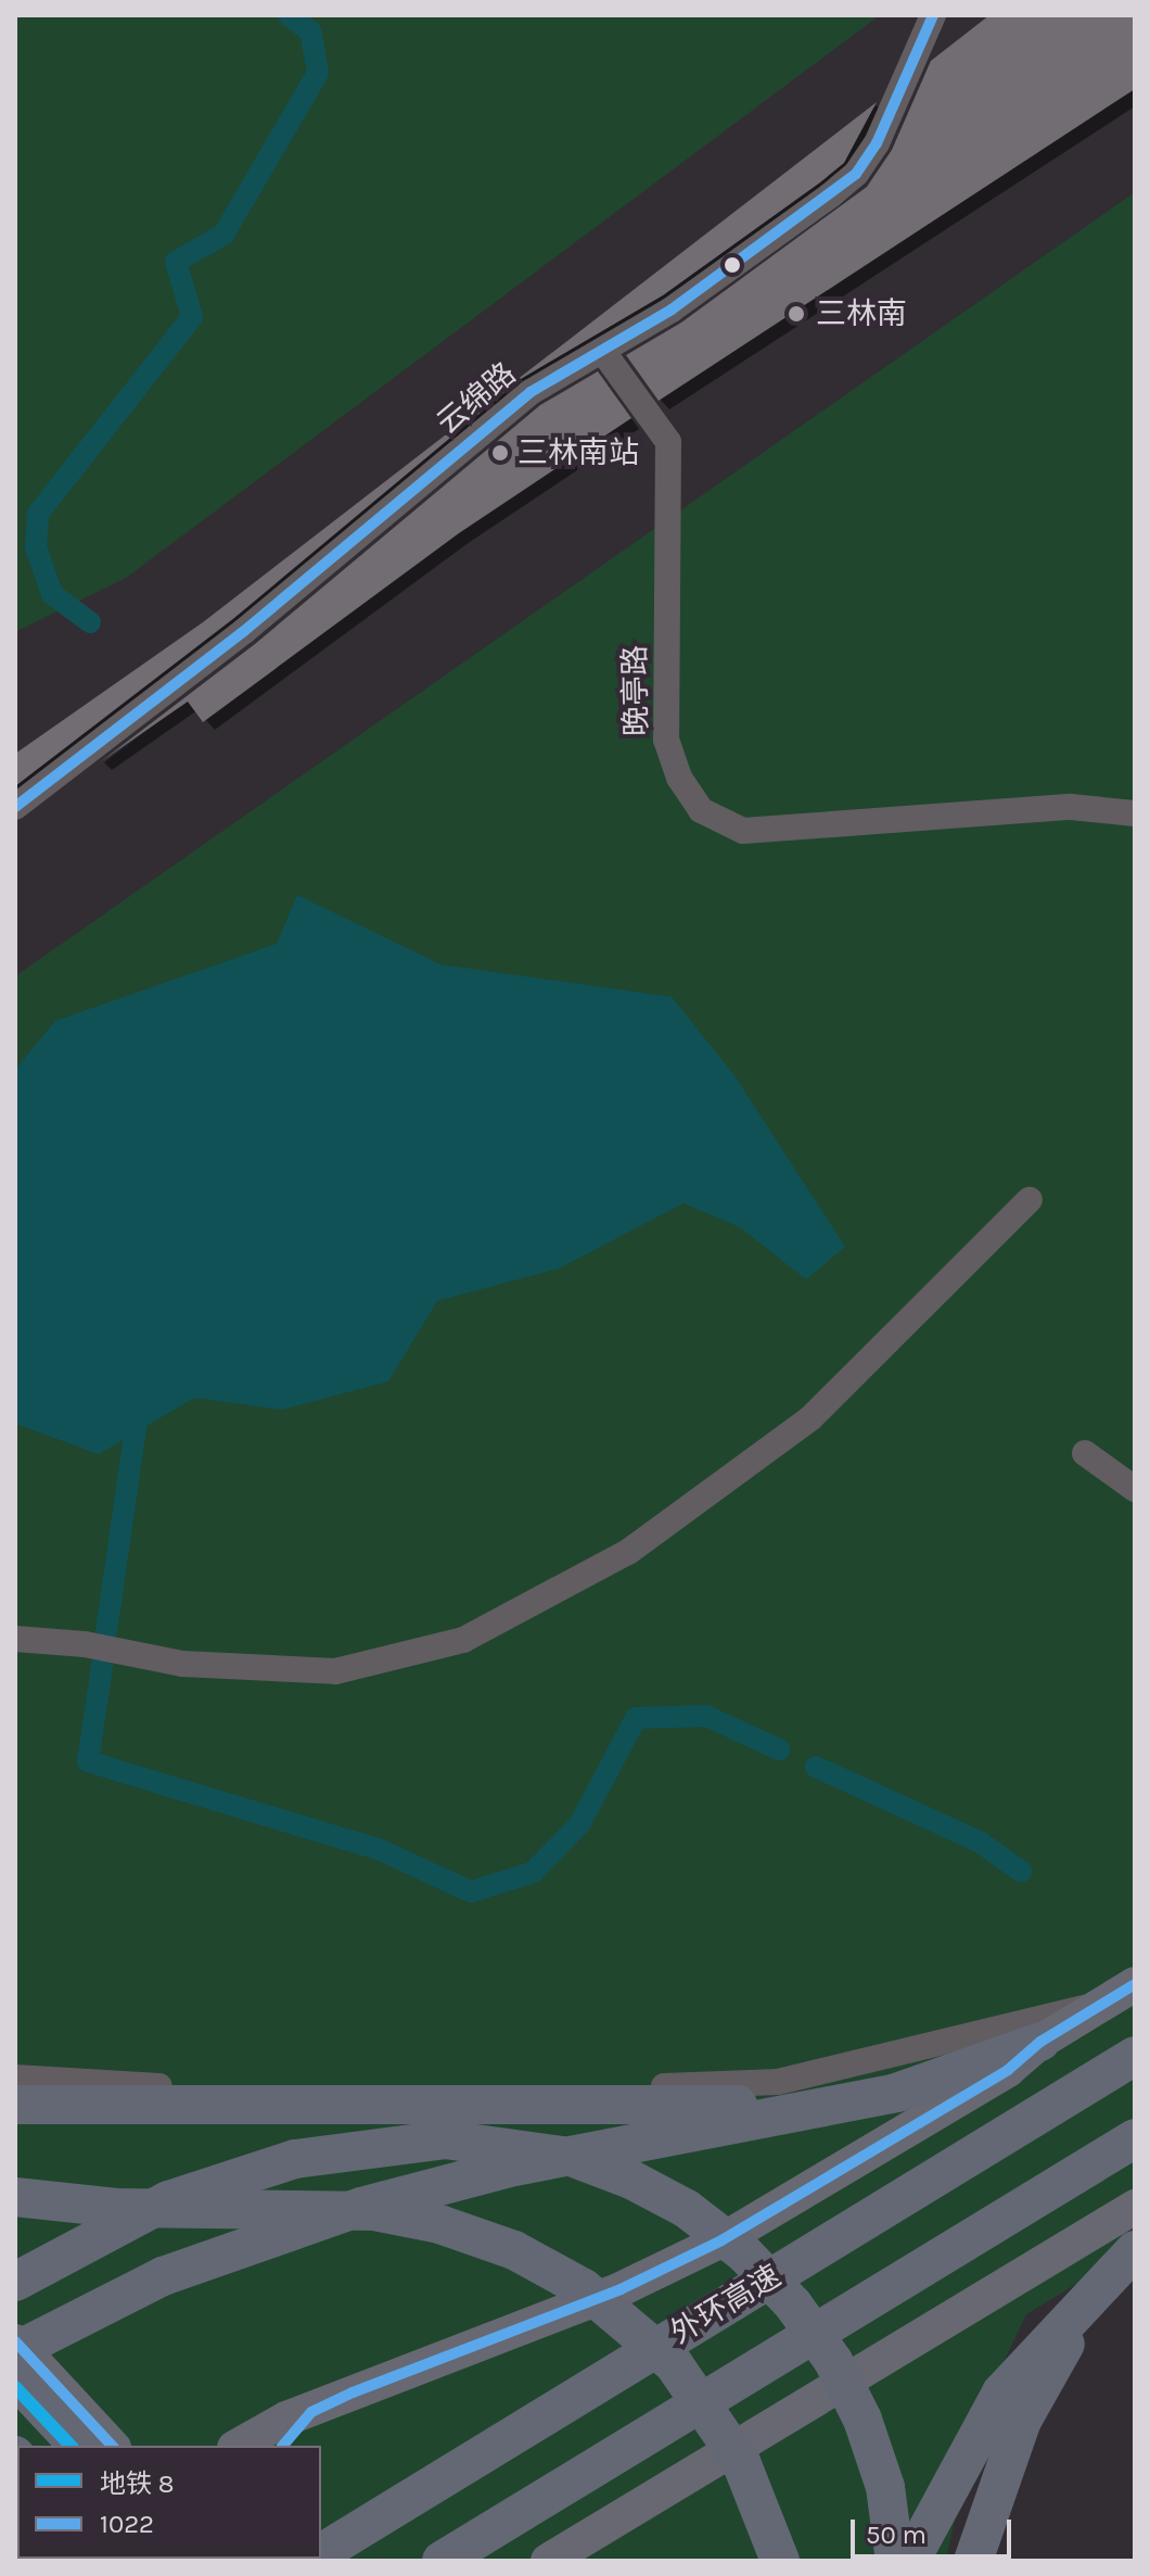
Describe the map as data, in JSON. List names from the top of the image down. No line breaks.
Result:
{"streets":{"highway":["外环高速"],"street":["云绵路","晚亭路"]},"crossings":[["云绵路","晚亭路"]],"places":["三林南","三林南站"],"lines":["transit line 1022","metro line 8"],"legend":["地铁 8","1022"],"scale_bar":"50 m"}
